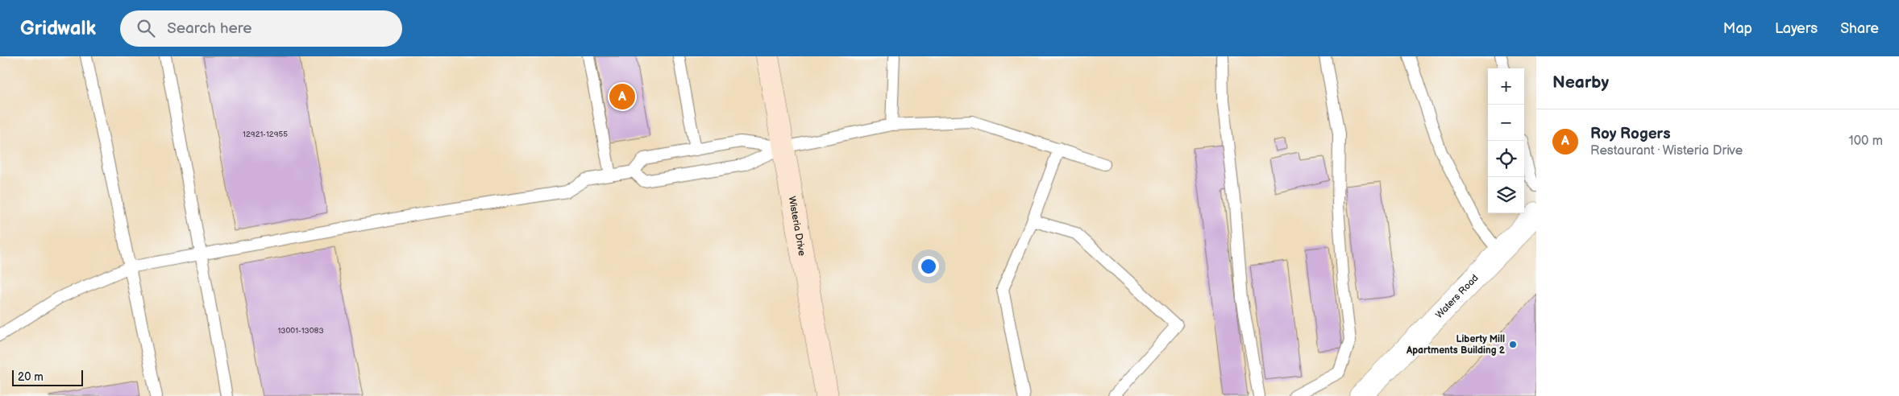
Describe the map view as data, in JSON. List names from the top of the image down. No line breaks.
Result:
{"streets":{"street":["Wisteria Drive","Waters Road"]},"places":["Liberty Mill Apartments Building 2"],"house_numbers":["12921-12955","13001-13083"],"scale_bar":"20 m","page":{"header":"Gridwalk","search":"Search here","nav":["Map","Layers","Share"],"heading":"Nearby","map_buttons":["+","−"],"pins":"A","list":[{"mark":"A","name":"Roy Rogers","note":"Restaurant · Wisteria Drive","value":"100 m"}],"scale":"20 m"}}
